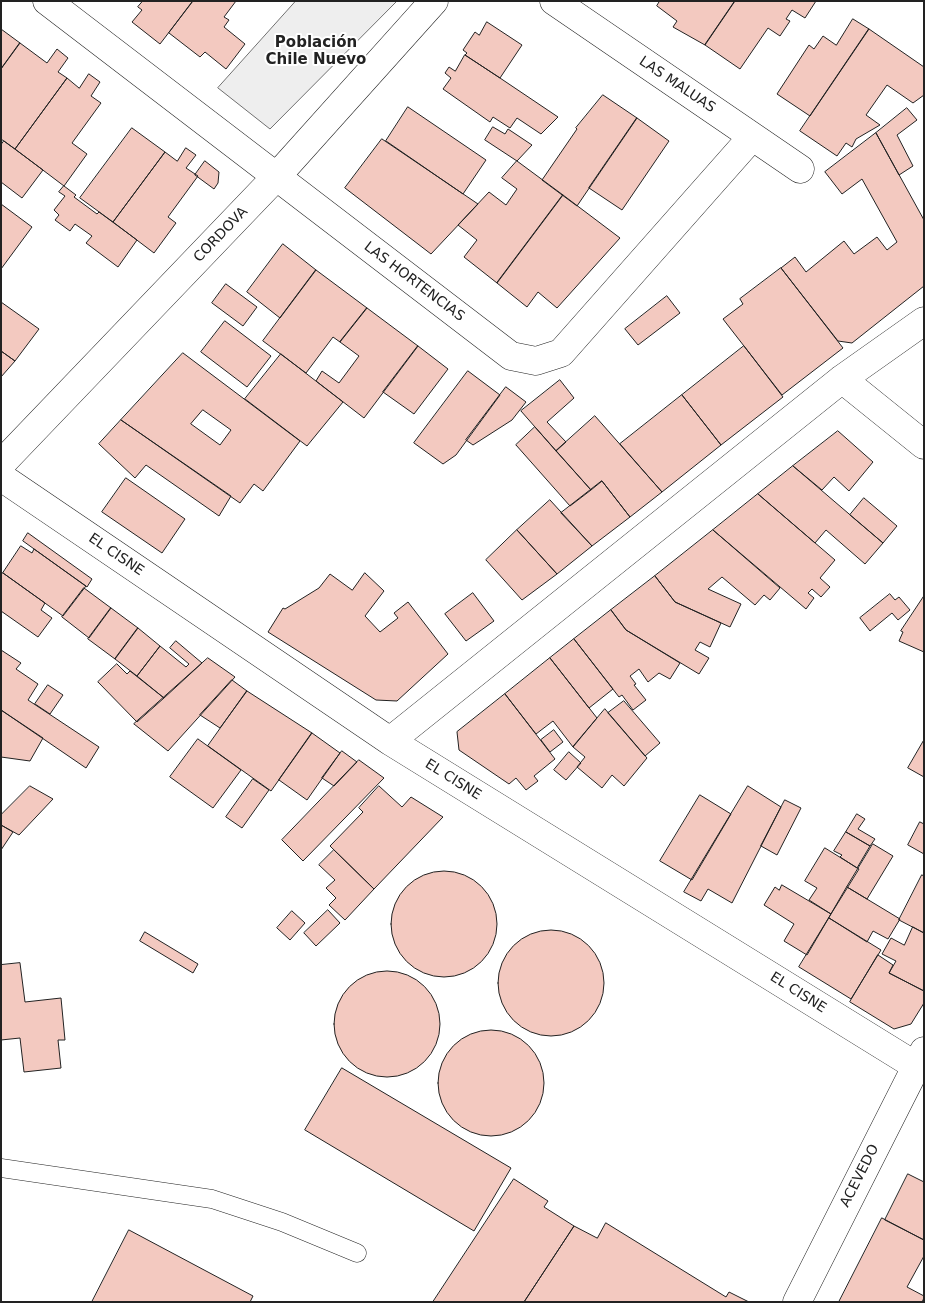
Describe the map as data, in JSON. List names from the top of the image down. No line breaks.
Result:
{"streets":{"street":["LAS MALUAS","CORDOVA","LAS HORTENCIAS","EL CISNE","ACEVEDO"]},"crossings":[["LAS MALUAS","LAS HORTENCIAS"],["CORDOVA","LAS HORTENCIAS"],["EL CISNE","ACEVEDO"]],"districts":["Población Chile Nuevo"]}
